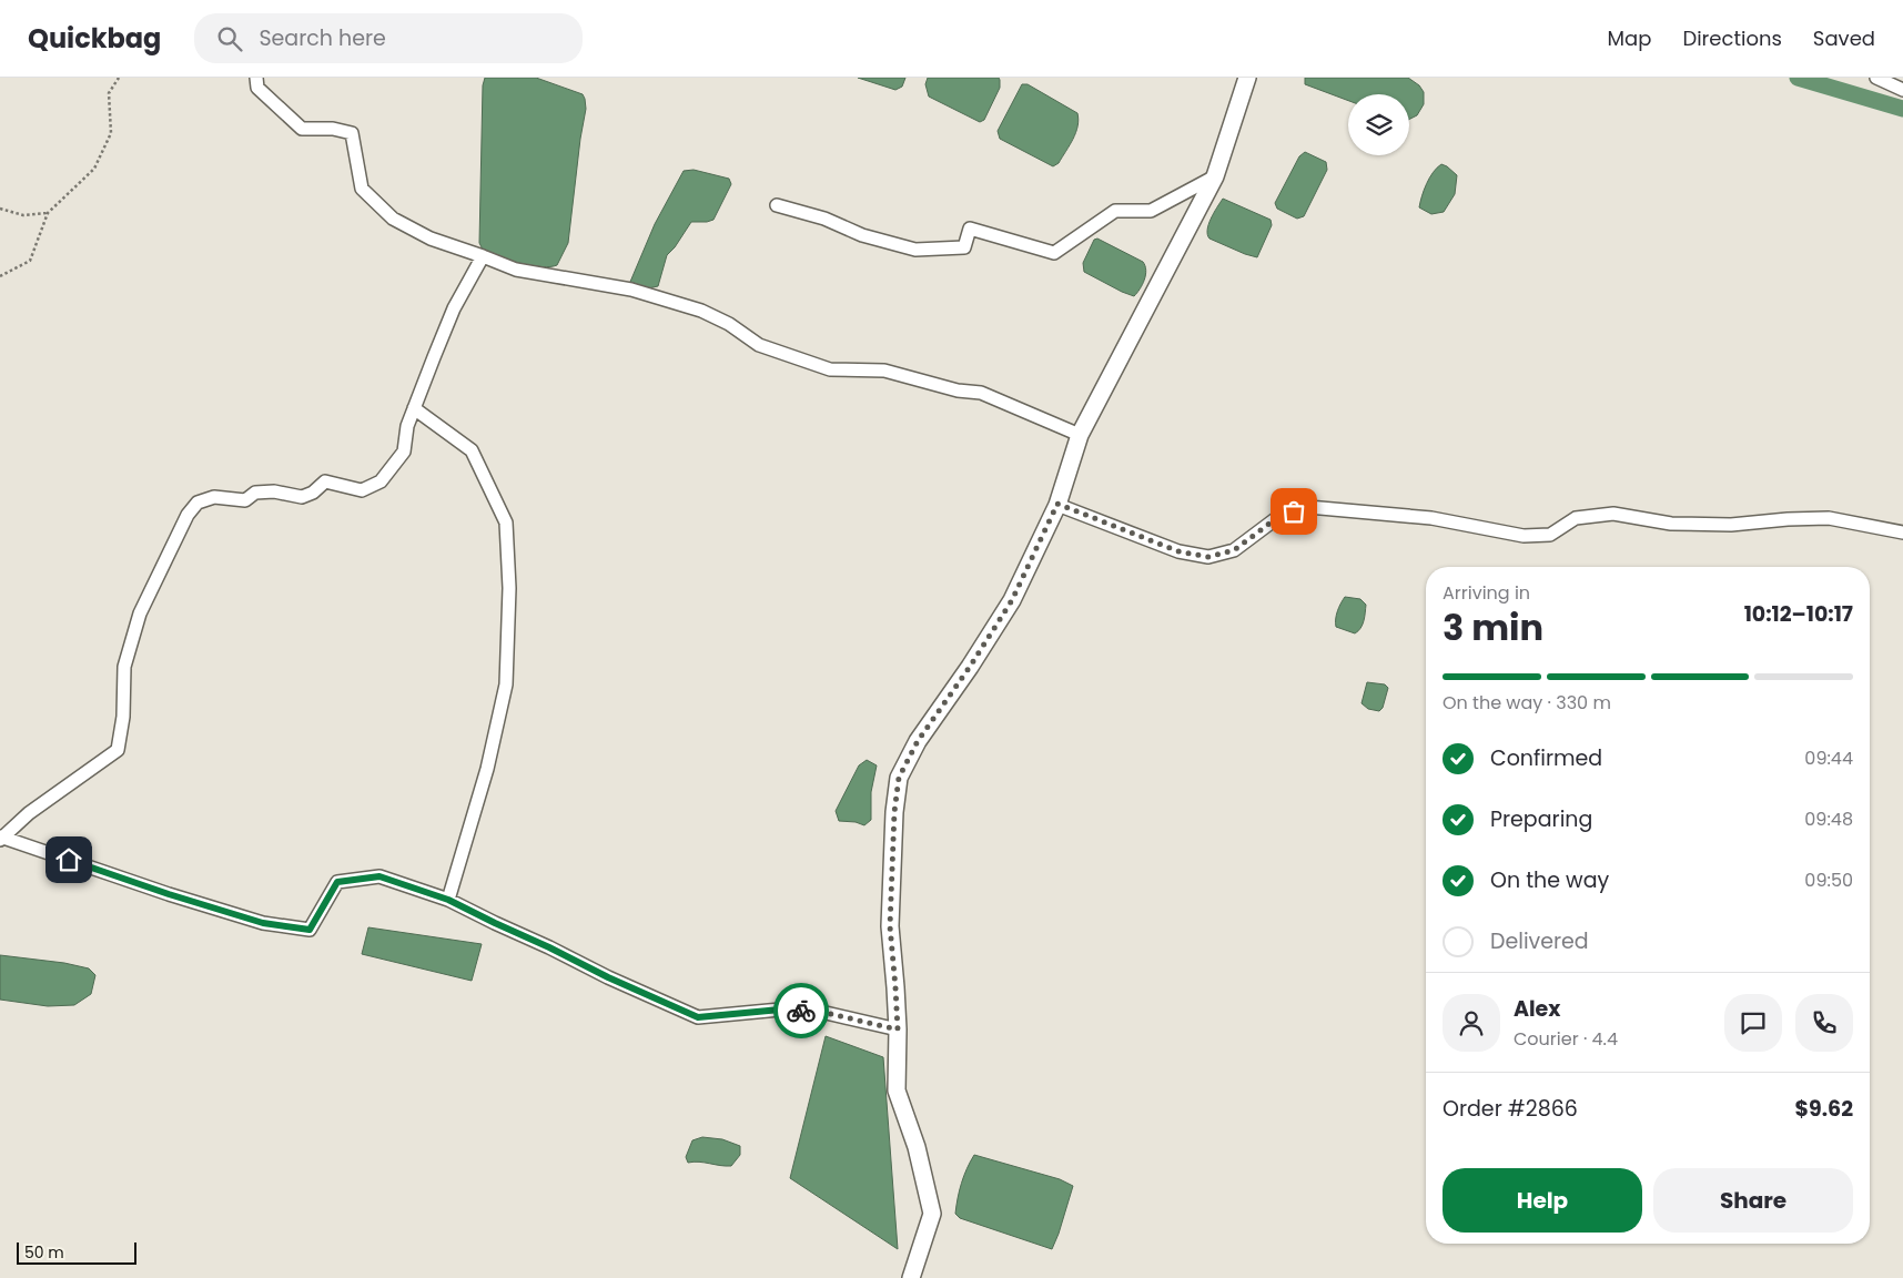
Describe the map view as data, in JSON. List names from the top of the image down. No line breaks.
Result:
{"scale_bar":"50 m","page":{"header":"Quickbag","search":"Search here","nav":["Map","Directions","Saved"],"heading":["3 min","Arriving in","10:12–10:17"],"panel":["Alex","Courier · 4.4","Order #2866","$9.62"],"bar":"On the way · 330 m","list":[["Confirmed","09:44"],["Preparing","09:48"],["On the way","09:50"],"Delivered"],"buttons":["Help","Share"],"scale":"50 m"}}
